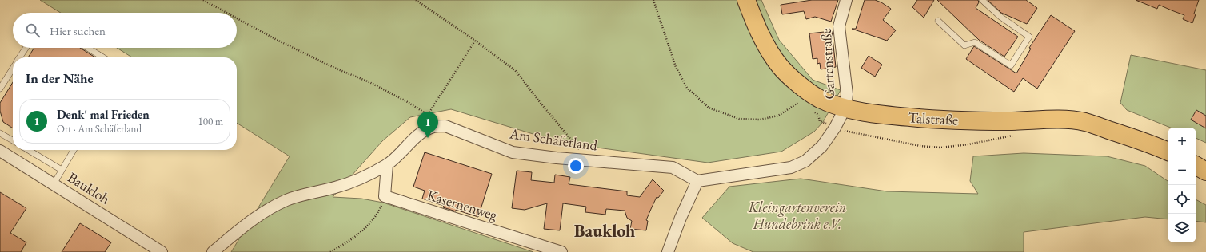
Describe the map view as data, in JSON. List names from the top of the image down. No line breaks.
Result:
{"streets":{"main road":["Talstraße"],"street":["Gartenstraße","Am Schäferland","Baukloh","Kasernenweg"]},"crossings":[["Gartenstraße","Talstraße"]],"districts":["Baukloh"],"parks":["Kleingartenverein Hundebrink e.V."],"page":{"search":"Hier suchen","heading":"In der Nähe","list":[{"mark":"1","name":"Denk' mal Frieden","note":"Ort · Am Schäferland","value":"100 m"}],"pins":"1","map_buttons":["+","−"]}}
